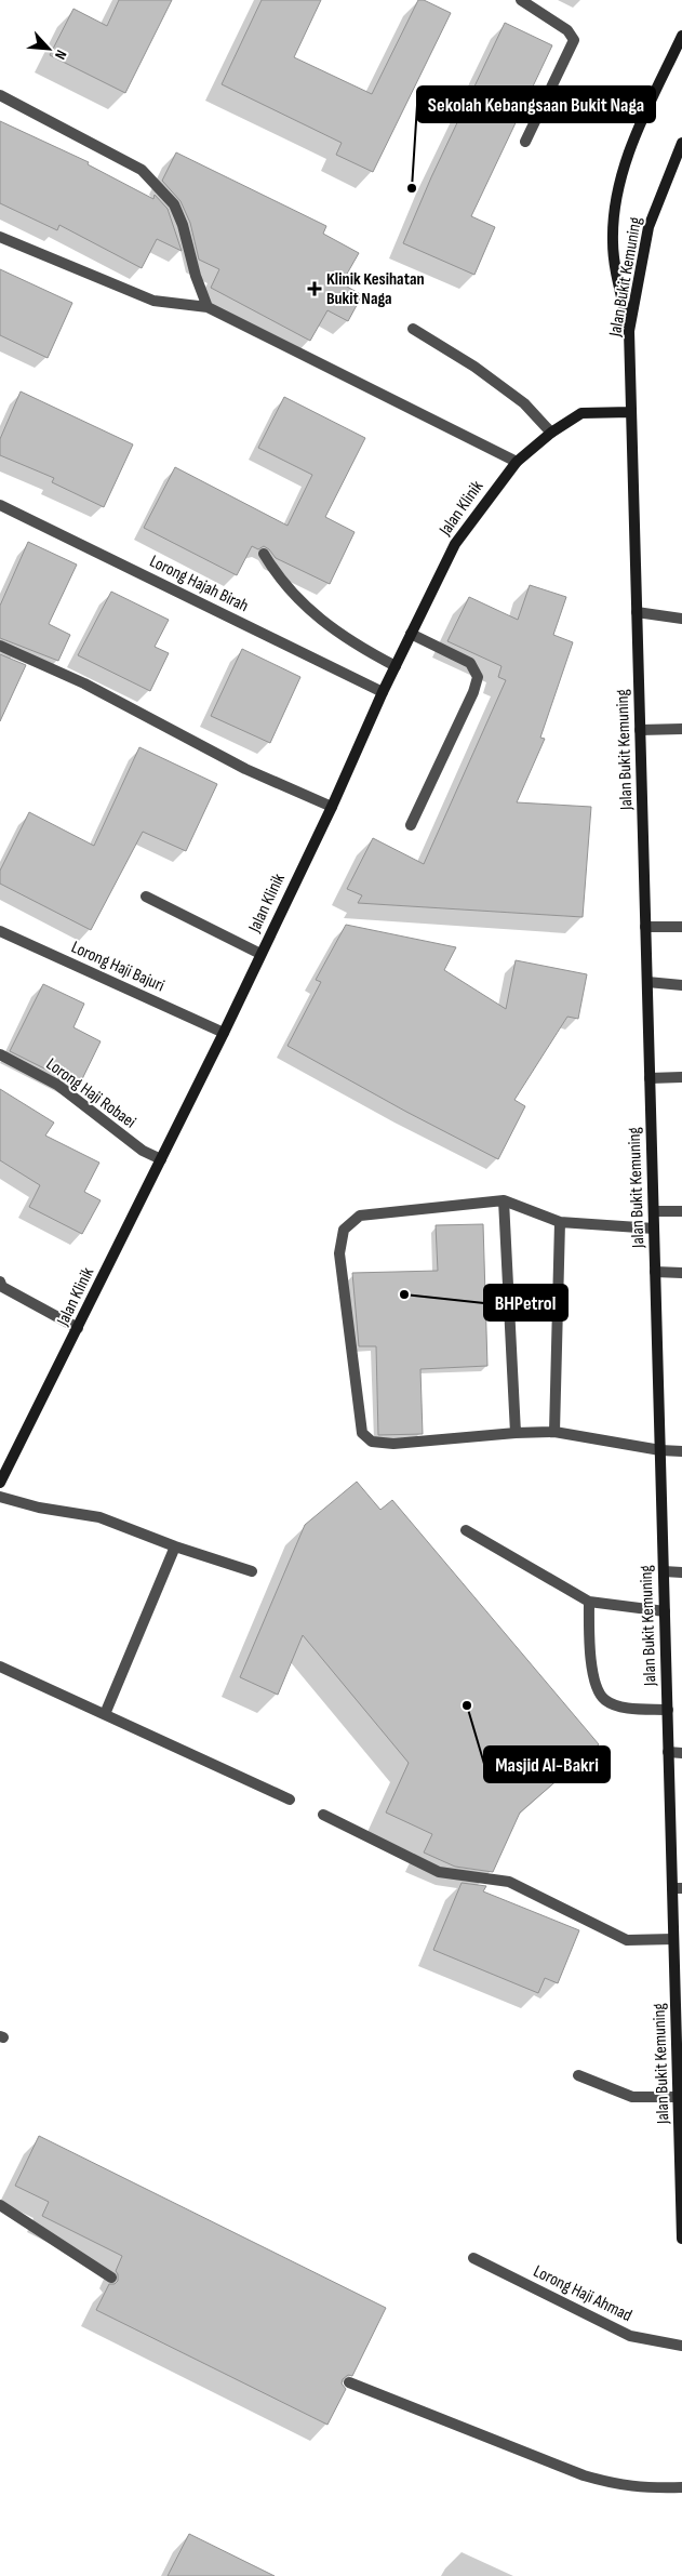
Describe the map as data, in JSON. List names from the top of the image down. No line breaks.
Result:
{"streets":{"main road":["Jalan Bukit Kemuning","Jalan Klinik"],"street":["Lorong Hajah Birah","Lorong Haji Bajuri","Lorong Haji Robaei","Lorong Haji Ahmad"]},"crossings":[["Jalan Bukit Kemuning","Jalan Klinik"],["Jalan Klinik","Lorong Hajah Birah"],["Jalan Klinik","Lorong Haji Bajuri"],["Jalan Klinik","Lorong Haji Robaei"]],"places":{"other":["Sekolah Kebangsaan Bukit Naga","BHPetrol","Masjid Al-Bakri"],"health":["Klinik Kesihatan Bukit Naga"]},"north":"bottom right"}
